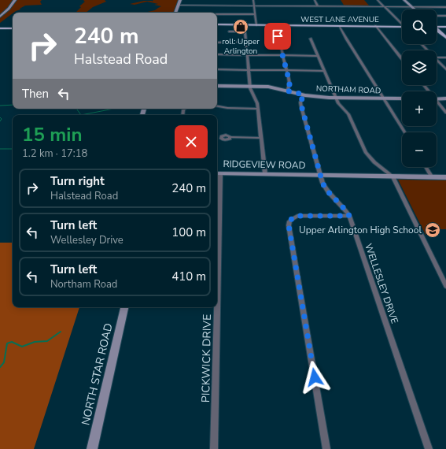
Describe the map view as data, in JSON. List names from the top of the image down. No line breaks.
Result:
{"streets":{"main road":["WEST LANE AVENUE"],"street":["NORTHAM ROAD","RIDGEVIEW ROAD","WELLESLEY DRIVE","PICKWICK DRIVE","NORTH STAR ROAD"]},"crossings":[["NORTHAM ROAD","WELLESLEY DRIVE"],["RIDGEVIEW ROAD","WELLESLEY DRIVE"],["RIDGEVIEW ROAD","PICKWICK DRIVE"]],"places":{"shop":["roll: Upper Arlington"],"school or university":["Upper Arlington High School"]},"page":{"map_buttons":["+","−"],"turn":["240 m","Halstead Road"],"then":"Then","heading":["15 min","1.2 km · 17:18"],"list":[{"name":"Turn right","note":"Halstead Road","value":"240 m"},{"name":"Turn left","note":"Wellesley Drive","value":"100 m"},{"name":"Turn left","note":"Northam Road","value":"410 m"}]}}
